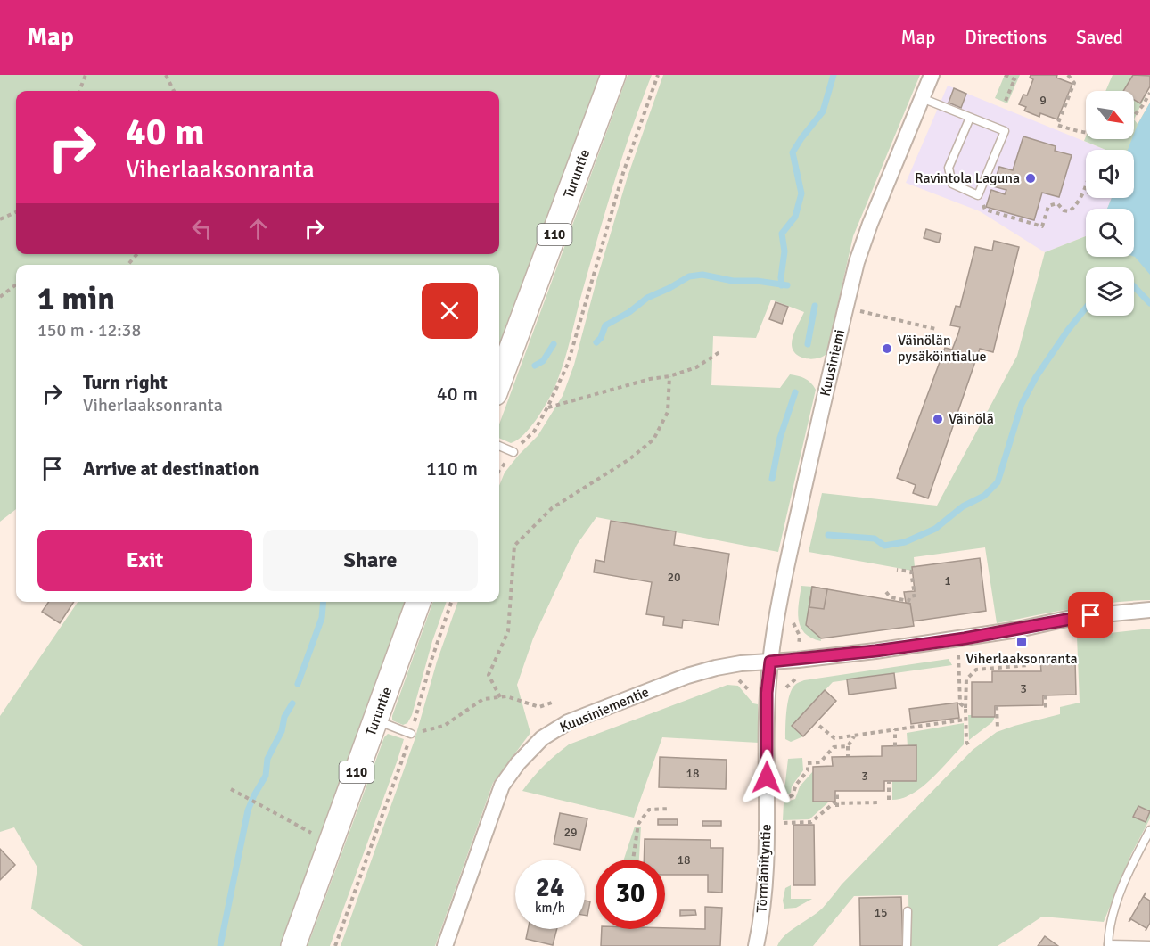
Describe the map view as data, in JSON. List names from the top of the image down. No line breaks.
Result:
{"streets":{"main road":["Turuntie","110"],"street":["Kuusiniemi","Kuusiniementie","Törmäniityntie"]},"crossings":[["Kuusiniemi","Kuusiniementie"],["Kuusiniemi","Törmäniityntie"],["Kuusiniementie","Törmäniityntie"]],"places":{"other":["Ravintola Laguna","Väinölän pysäköintialue","Väinölä"],"transit":["Viherlaaksonranta"]},"house_numbers":["9","20","1","3","18","3","29","18","15"],"north":"bottom right","page":{"header":"Map","nav":["Map","Directions","Saved"],"turn":["40 m","Viherlaaksonranta"],"heading":["1 min","150 m · 12:38"],"list":[{"name":"Turn right","note":"Viherlaaksonranta","value":"40 m"},{"name":"Arrive at destination","value":"110 m"}],"buttons":["Exit","Share"],"speed":"24 km/h","limit":"30"}}
